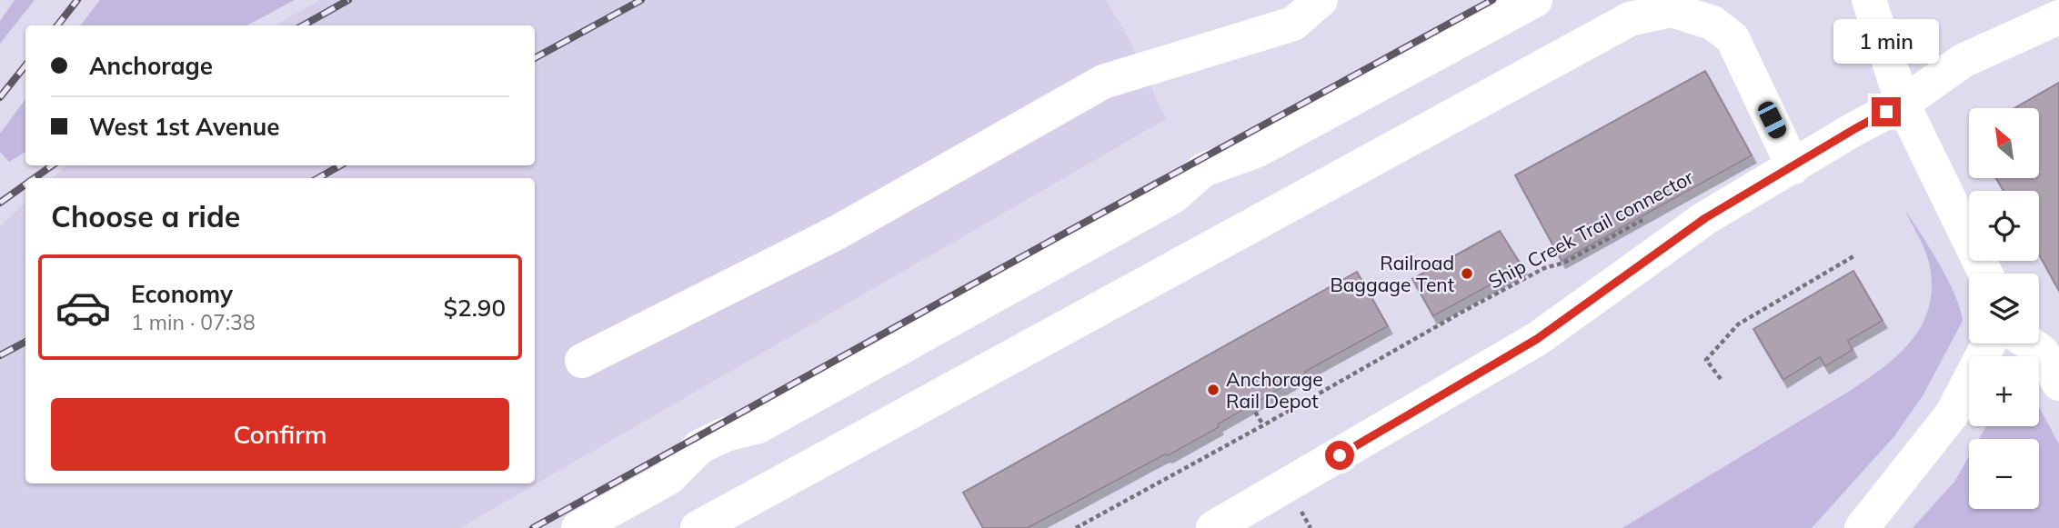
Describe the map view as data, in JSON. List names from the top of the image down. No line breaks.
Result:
{"streets":{"path":["Ship Creek Trail connector"]},"places":["Railroad Baggage Tent","Anchorage Rail Depot"],"north":"top left","page":{"bubble":"1 min","banner":["Anchorage","West 1st Avenue"],"map_buttons":["+","−"],"heading":"Choose a ride","list":[{"name":"Economy","note":"1 min · 07:38","value":"$2.90"}],"buttons":"Confirm"}}
